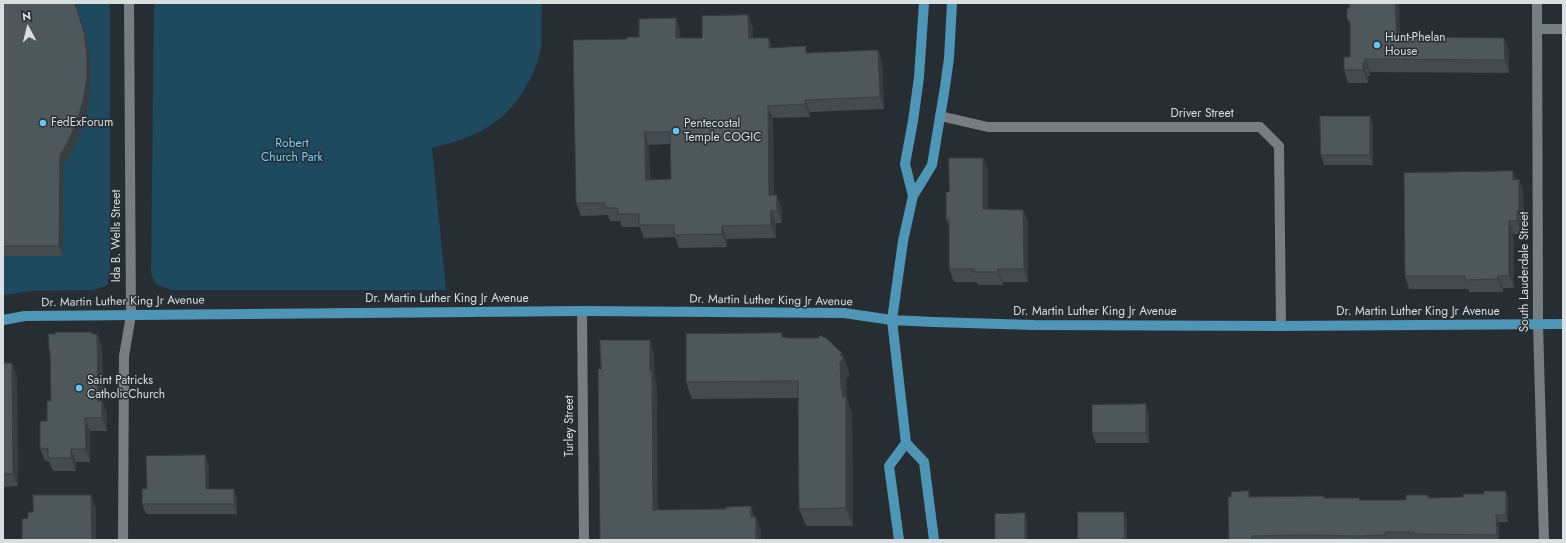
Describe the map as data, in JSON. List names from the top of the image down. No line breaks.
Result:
{"streets":{"main road":["Dr. Martin Luther King Jr Avenue"],"street":["Driver Street","Ida B. Wells Street","South Lauderdale Street","Turley Street"]},"crossings":[["Driver Street","Dr. Martin Luther King Jr Avenue"],["Ida B. Wells Street","Dr. Martin Luther King Jr Avenue"],["South Lauderdale Street","Dr. Martin Luther King Jr Avenue"],["Dr. Martin Luther King Jr Avenue","Turley Street"]],"parks":["Robert Church Park"],"places":["Hunt-Phelan House","FedExForum","Pentecostal Temple COGIC","Saint Patricks CatholicChurch"],"north":"top"}
